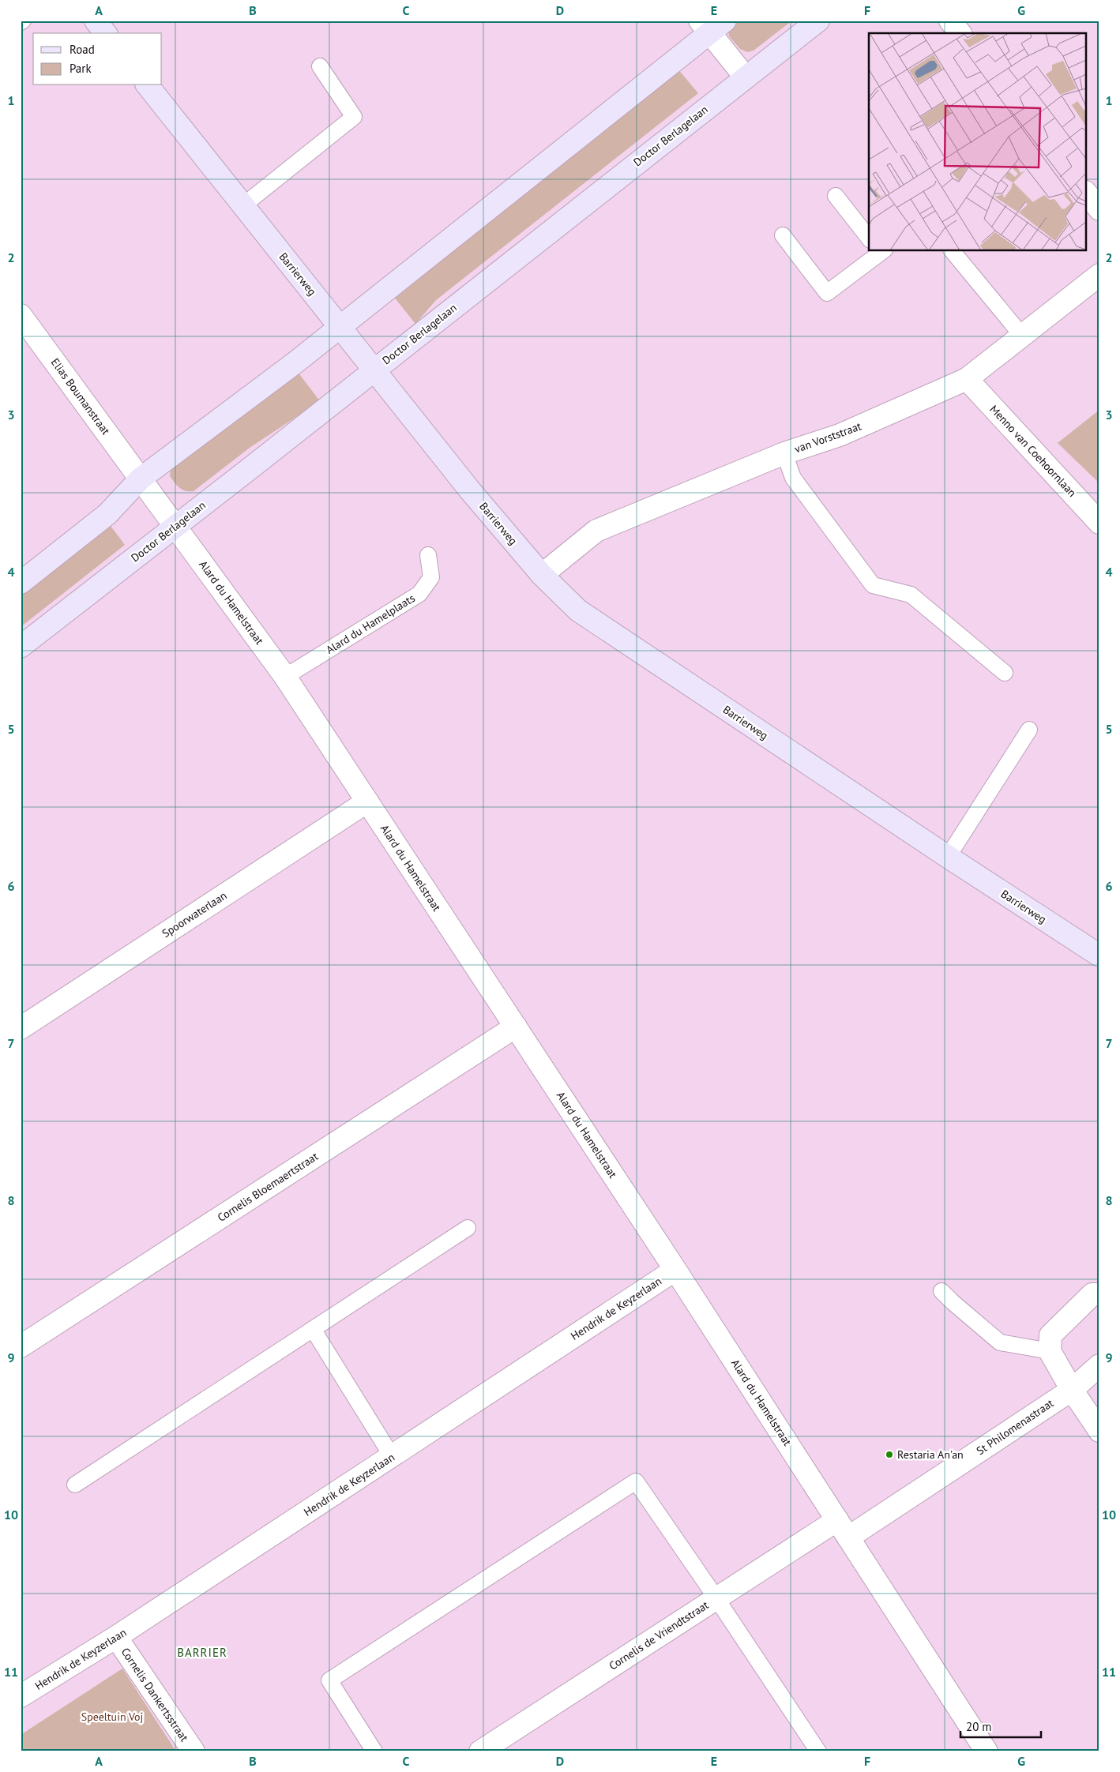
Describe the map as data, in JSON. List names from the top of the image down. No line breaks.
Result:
{"streets":{"main road":["Doctor Berlagelaan","Barrierweg"],"street":["Elias Boumanstraat","van Vorststraat","Menno van Coehoornlaan","Alard du Hamelstraat","Spoorwaterlaan","Cornelis Bloemaertstraat","Hendrik de Keyzerlaan","St Philomenastraat","Cornelis de Vriendtstraat","Cornelis Dankertsstraat"],"lane":["Alard du Hamelplaats"]},"crossings":[["Doctor Berlagelaan","Barrierweg"],["Doctor Berlagelaan","Elias Boumanstraat"],["Doctor Berlagelaan","Alard du Hamelstraat"],["Barrierweg","van Vorststraat"],["Elias Boumanstraat","Alard du Hamelstraat"],["van Vorststraat","Menno van Coehoornlaan"],["Alard du Hamelstraat","Alard du Hamelplaats"],["Alard du Hamelstraat","Spoorwaterlaan"],["Alard du Hamelstraat","Cornelis Bloemaertstraat"],["Alard du Hamelstraat","Hendrik de Keyzerlaan"],["Alard du Hamelstraat","St Philomenastraat"],["Alard du Hamelstraat","Cornelis de Vriendtstraat"],["Hendrik de Keyzerlaan","Cornelis Dankertsstraat"]],"districts":["BARRIER"],"parks":["Speeltuin Voj"],"places":["Restaria An'an"],"legend":["Road","Park"],"scale_bar":"20 m","grid":{"columns":["A","B","C","D","E","F","G"],"rows":["1","2","3","4","5","6","7","8","9","10","11"]}}
